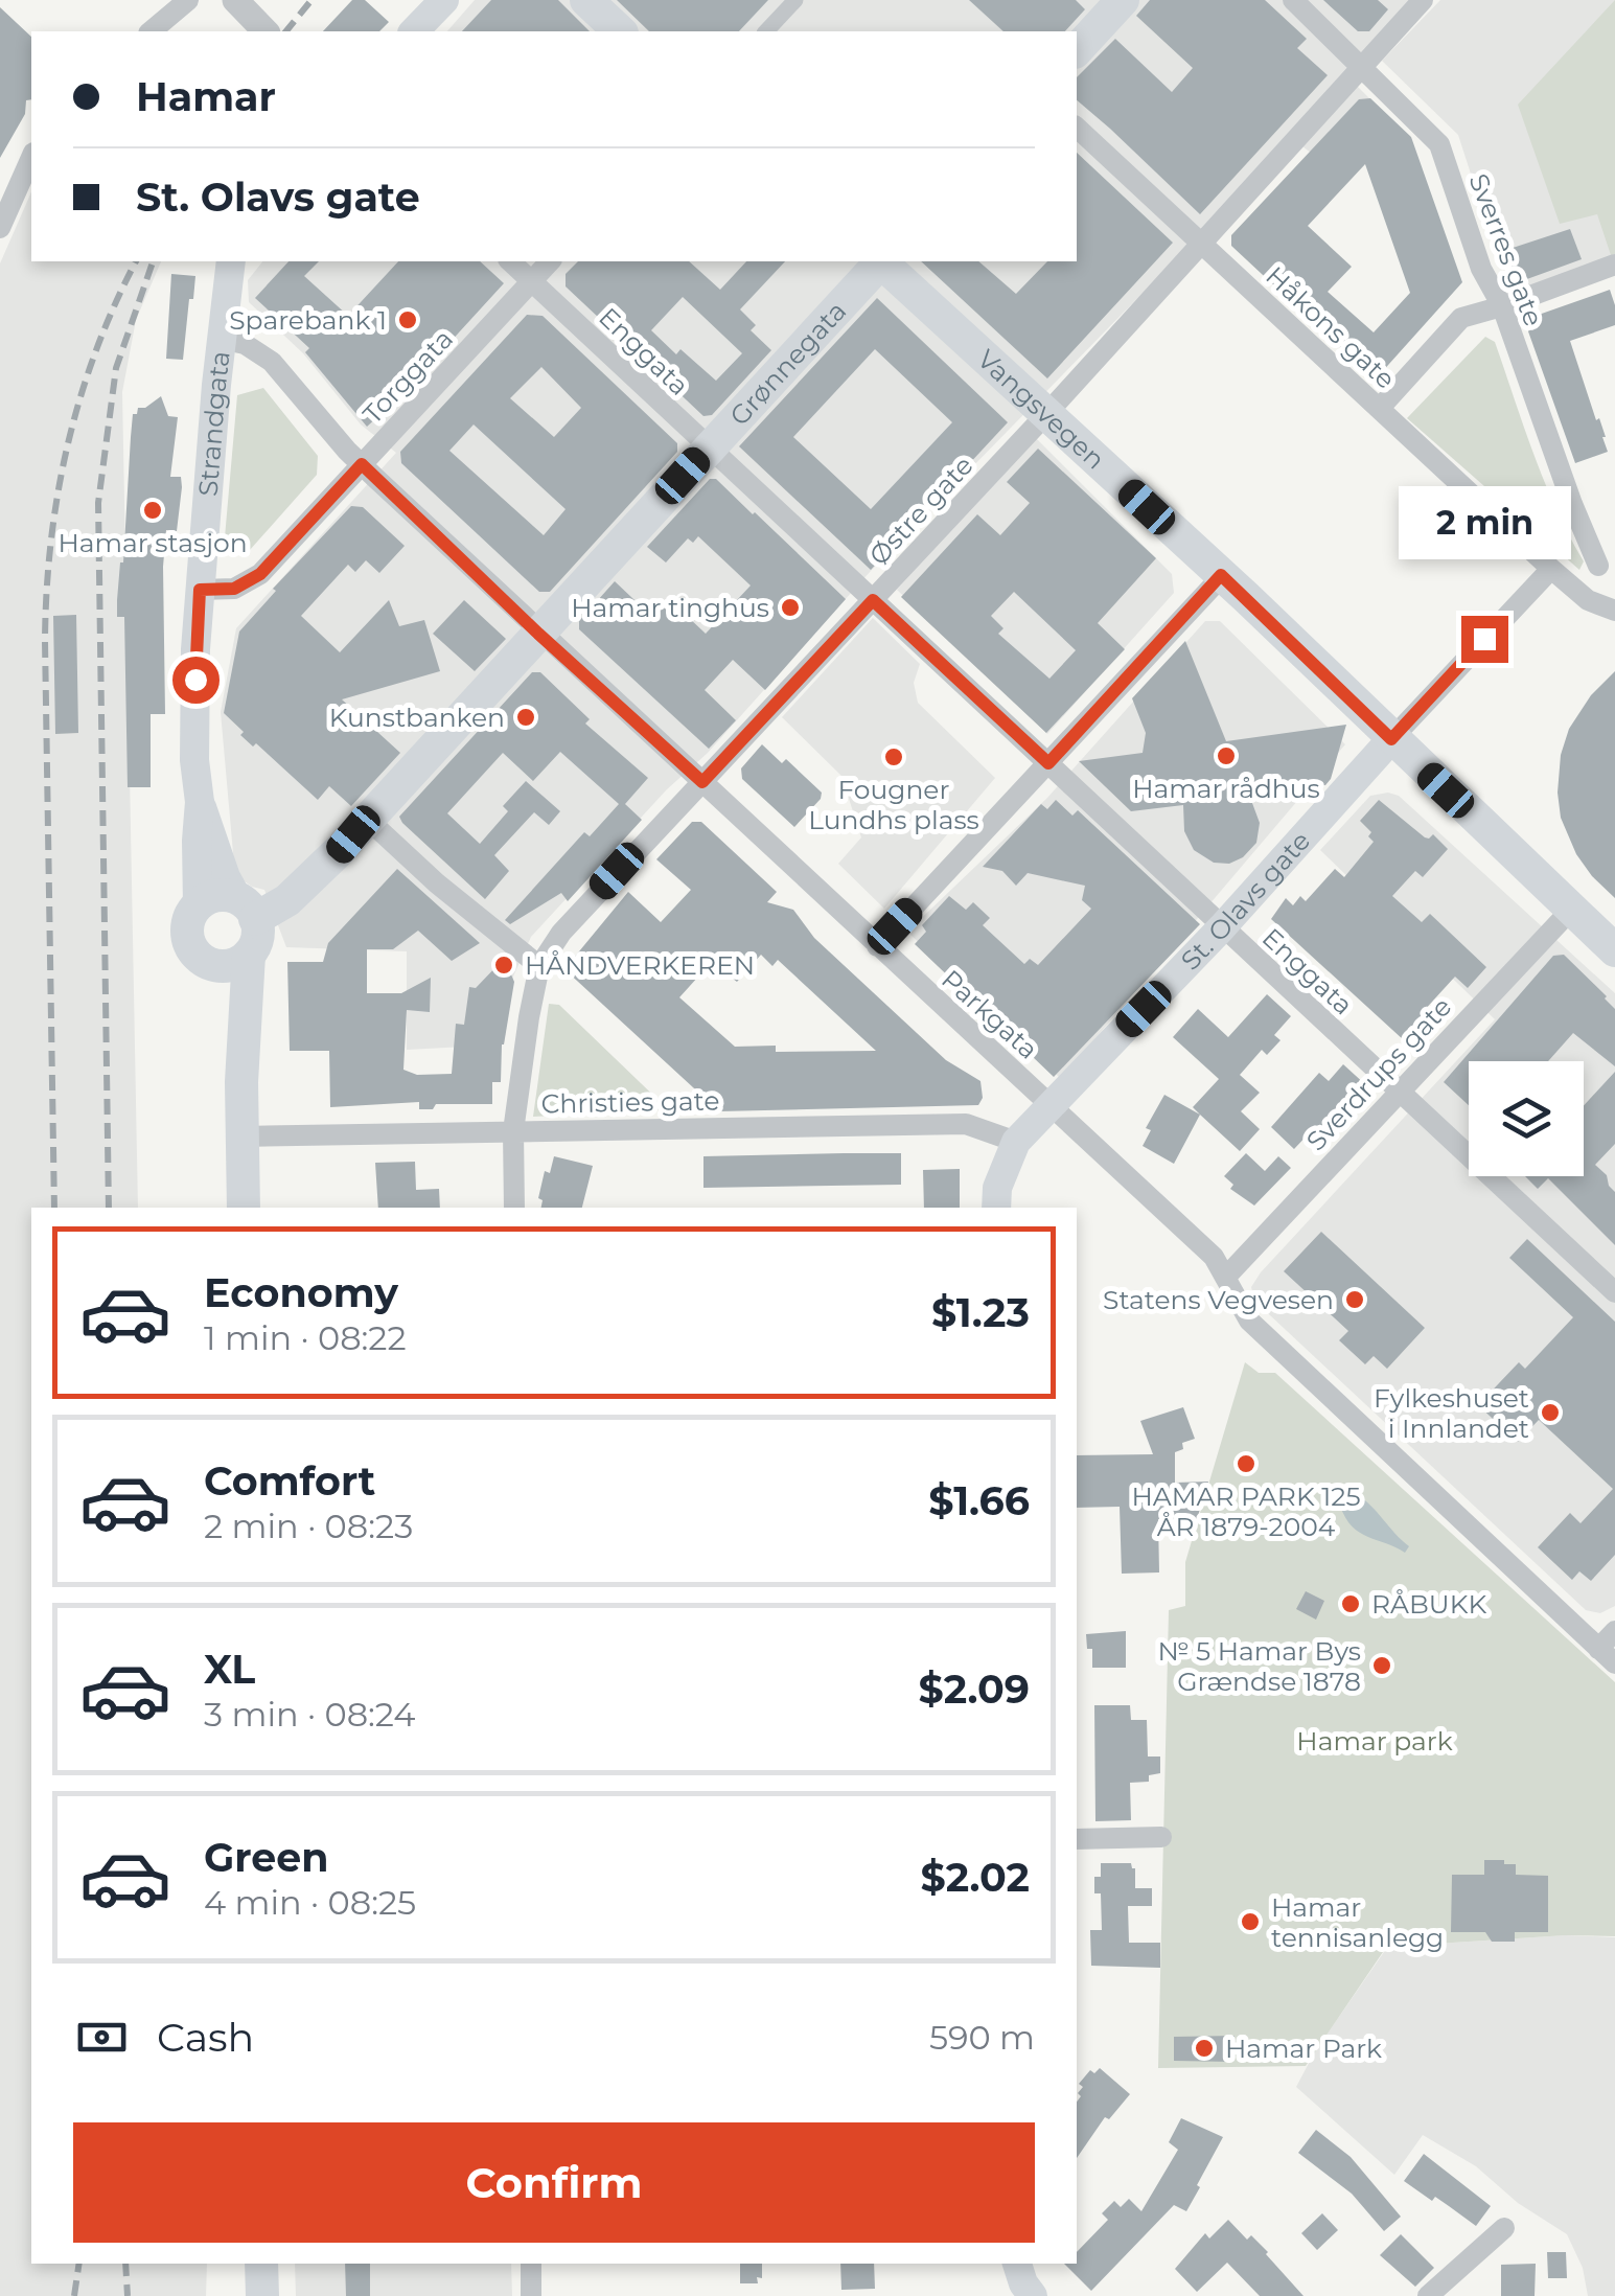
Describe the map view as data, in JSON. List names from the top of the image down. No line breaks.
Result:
{"streets":{"main road":["Grønnegata","Vangsvegen","Strandgata","St. Olavs gate"],"street":["Sverres gate","Håkons gate","Enggata","Torggata","Østre gate","Parkgata","Sverdrups gate","Christies gate"]},"crossings":[["Sverres gate","Østre gate"],["Håkons gate","Østre gate"],["Håkons gate","St. Olavs gate"],["Enggata","Grønnegata"],["Enggata","Torggata"],["Enggata","Østre gate"],["Enggata","St. Olavs gate"],["Enggata","Sverdrups gate"],["Grønnegata","Parkgata"],["Torggata","Strandgata"],["Torggata","Parkgata"],["Vangsvegen","Østre gate"],["Vangsvegen","St. Olavs gate"],["Vangsvegen","Sverdrups gate"],["Strandgata","Parkgata"],["Østre gate","Parkgata"],["Østre gate","Christies gate"],["St. Olavs gate","Parkgata"],["St. Olavs gate","Christies gate"],["Parkgata","Sverdrups gate"]],"parks":["Hamar park"],"places":["Sparebank 1","Hamar stasjon","Hamar tinghus","Kunstbanken","Hamar rådhus","Fougner Lundhs plass","HÅNDVERKEREN","Statens Vegvesen","Fylkeshuset i Innlandet","HAMAR PARK 125 ÅR 1879-2004","RÅBUKK","№ 5 Hamar Bys Grændse 1878","Hamar tennisanlegg","Hamar Park"],"page":{"banner":["Hamar","St. Olavs gate"],"bubble":"2 min","list":[{"name":"Economy","note":"1 min · 08:22","value":"$1.23"},{"name":"Comfort","note":"2 min · 08:23","value":"$1.66"},{"name":"XL","note":"3 min · 08:24","value":"$2.09"},{"name":"Green","note":"4 min · 08:25","value":"$2.02"}],"pay":["Cash","590 m"],"buttons":"Confirm"}}
